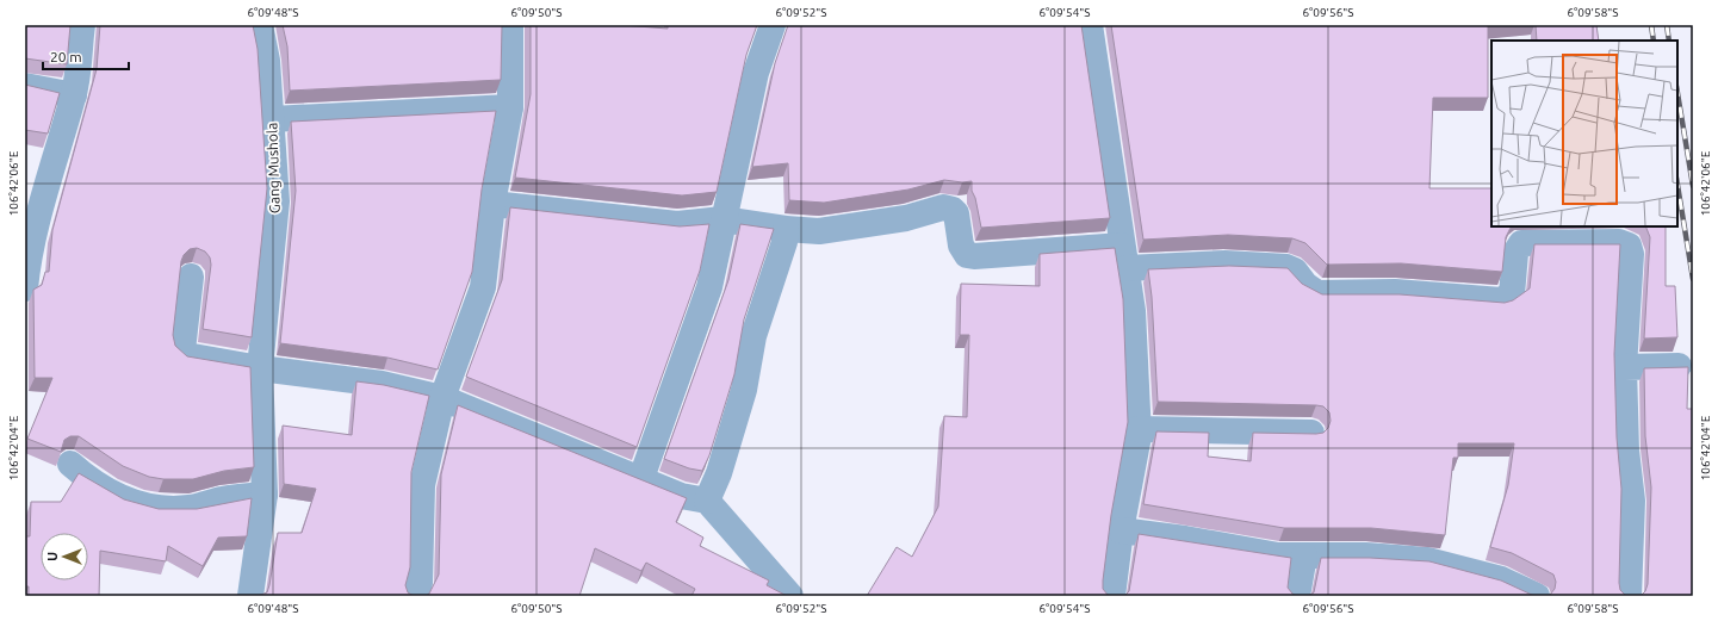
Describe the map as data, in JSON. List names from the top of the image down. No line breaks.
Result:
{"streets":{"street":["Gang Mushola"]},"scale_bar":"20 m","north":"left","coordinates":["6°09'48\"S","6°09'50\"S","6°09'52\"S","6°09'54\"S","6°09'56\"S","6°09'58\"S","106°42'06\"E","106°42'04\"E"]}
